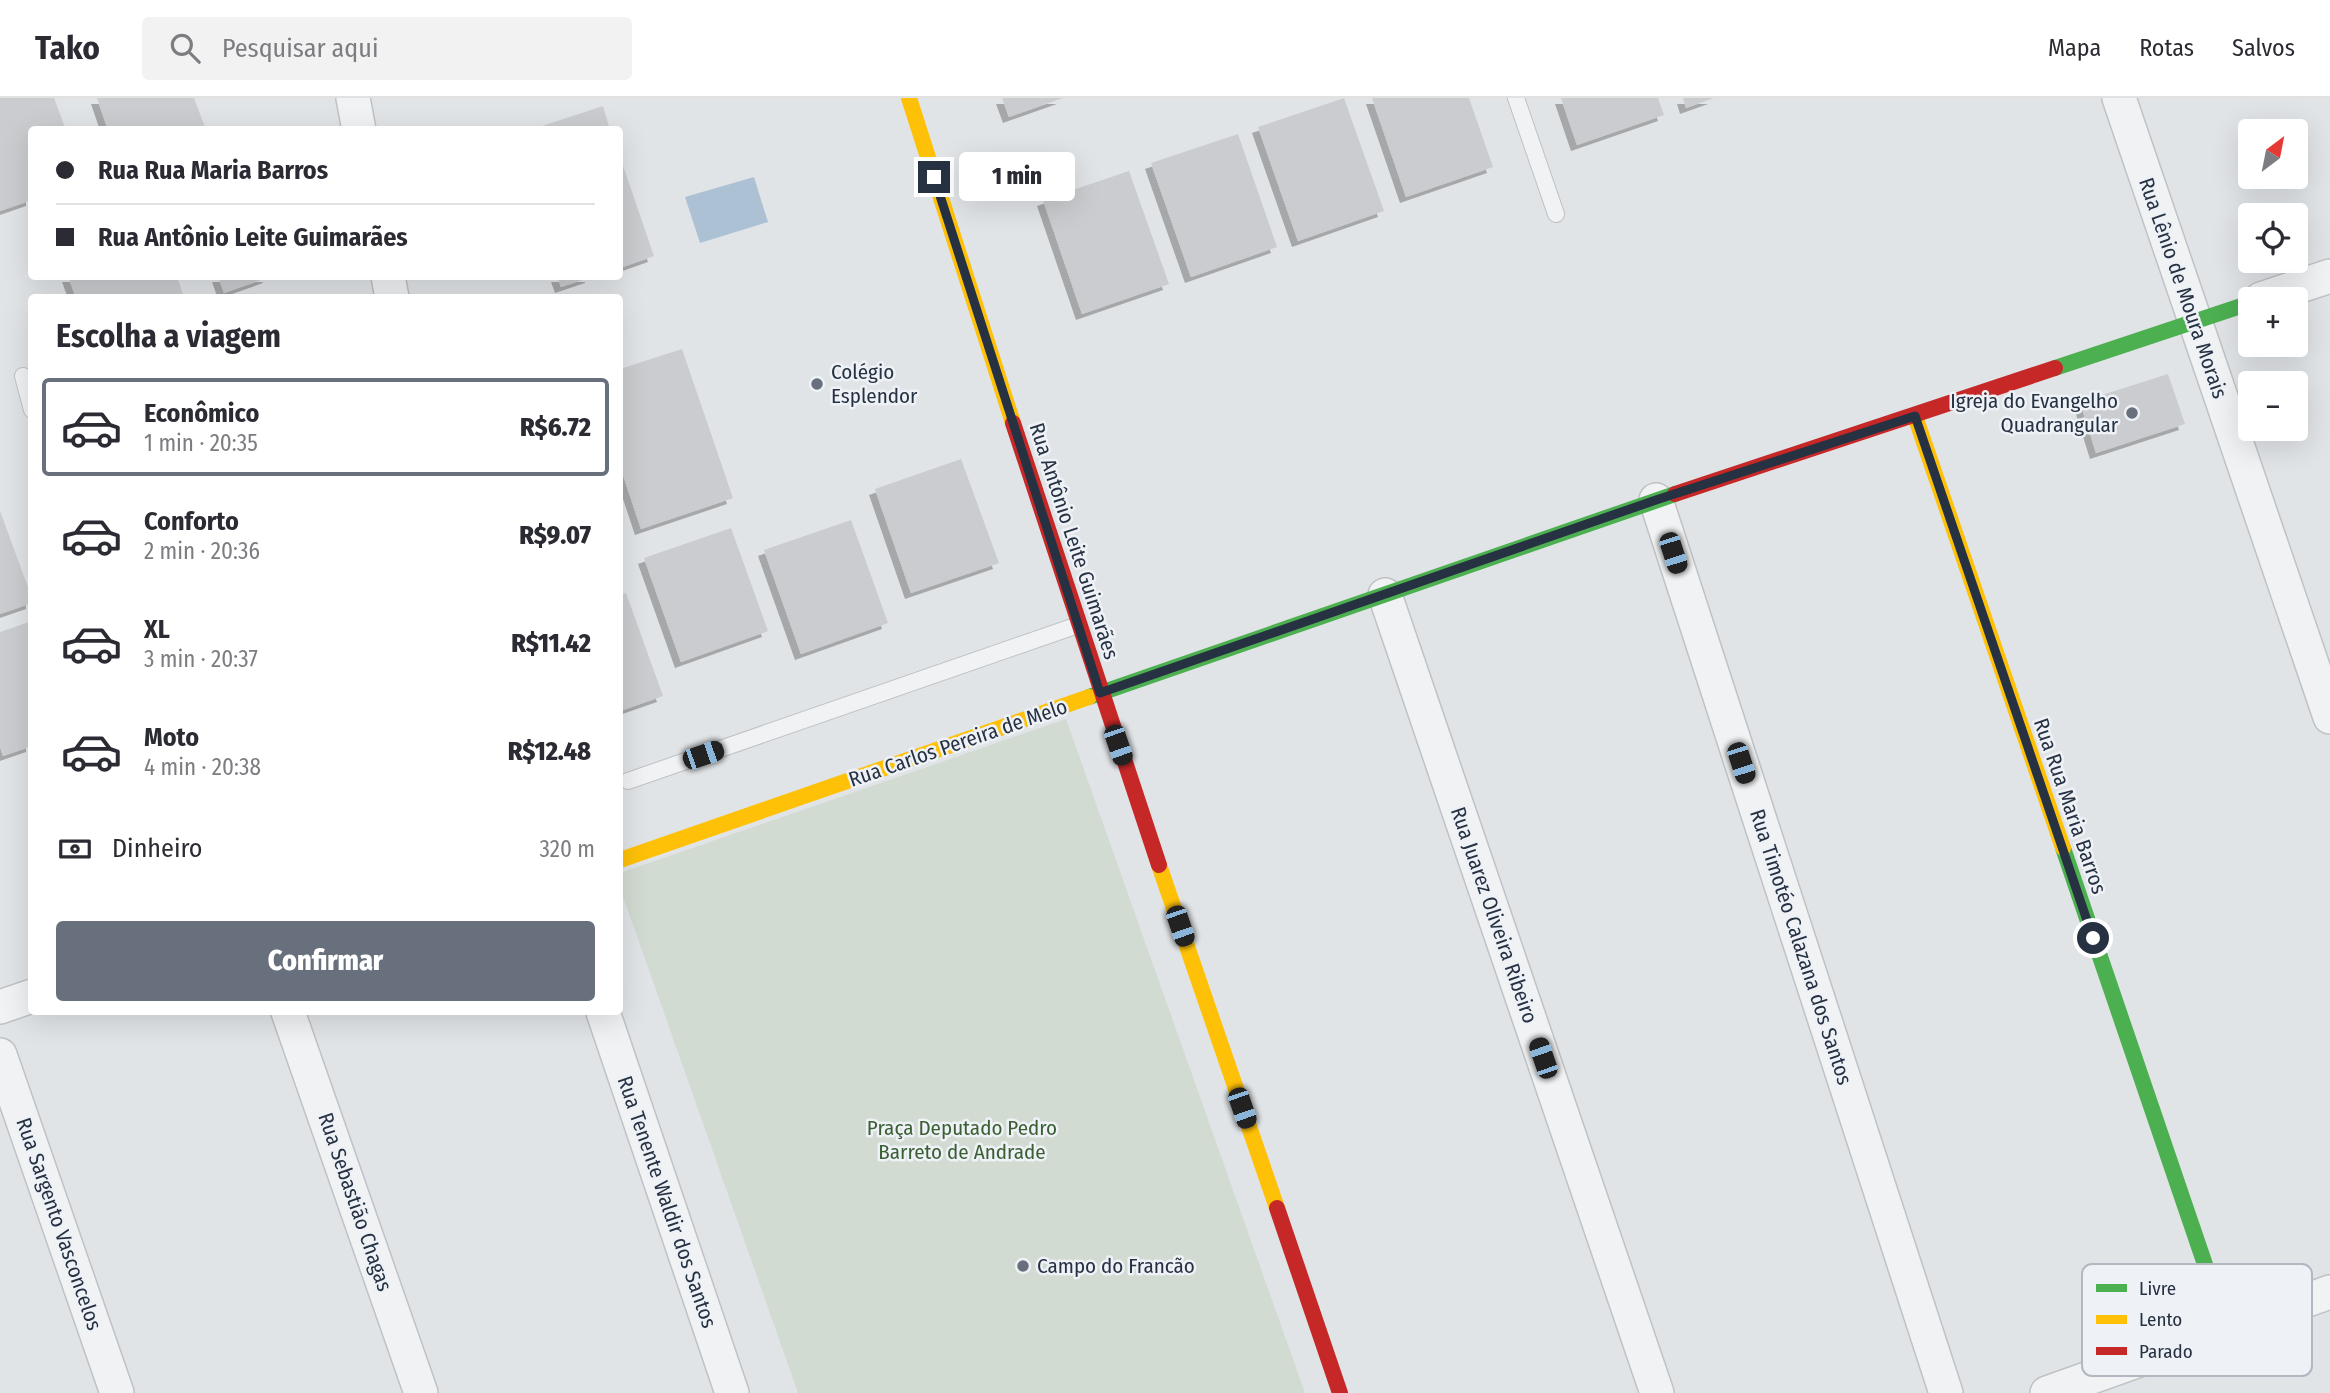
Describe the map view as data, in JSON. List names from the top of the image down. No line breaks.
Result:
{"streets":{"street":["Rua Lênio de Moura Morais","Rua Antônio Leite Guimarães","Rua Carlos Pereira de Melo","Rua Rua Maria Barros","Rua Juarez Oliveira Ribeiro","Rua Timotéo Calazana dos Santos","Rua Sebastião Chagas","Rua Tenente Waldir dos Santos","Rua Sargento Vasconcelos"]},"crossings":[["Rua Lênio de Moura Morais","Rua Carlos Pereira de Melo"],["Rua Antônio Leite Guimarães","Rua Carlos Pereira de Melo"],["Rua Carlos Pereira de Melo","Rua Rua Maria Barros"],["Rua Carlos Pereira de Melo","Rua Juarez Oliveira Ribeiro"],["Rua Carlos Pereira de Melo","Rua Timotéo Calazana dos Santos"]],"parks":["Praça Deputado Pedro Barreto de Andrade"],"places":["Colégio Esplendor","Igreja do Evangelho Quadrangular","Campo do Francão"],"legend":["Livre","Lento","Parado"],"north":"top right","page":{"header":"Tako","search":"Pesquisar aqui","nav":["Mapa","Rotas","Salvos"],"map_buttons":["+","−"],"banner":["Rua Rua Maria Barros","Rua Antônio Leite Guimarães"],"bubble":"1 min","heading":"Escolha a viagem","list":[{"name":"Econômico","note":"1 min · 20:35","value":"R$6.72"},{"name":"Conforto","note":"2 min · 20:36","value":"R$9.07"},{"name":"XL","note":"3 min · 20:37","value":"R$11.42"},{"name":"Moto","note":"4 min · 20:38","value":"R$12.48"}],"pay":["Dinheiro","320 m"],"buttons":"Confirmar"}}
